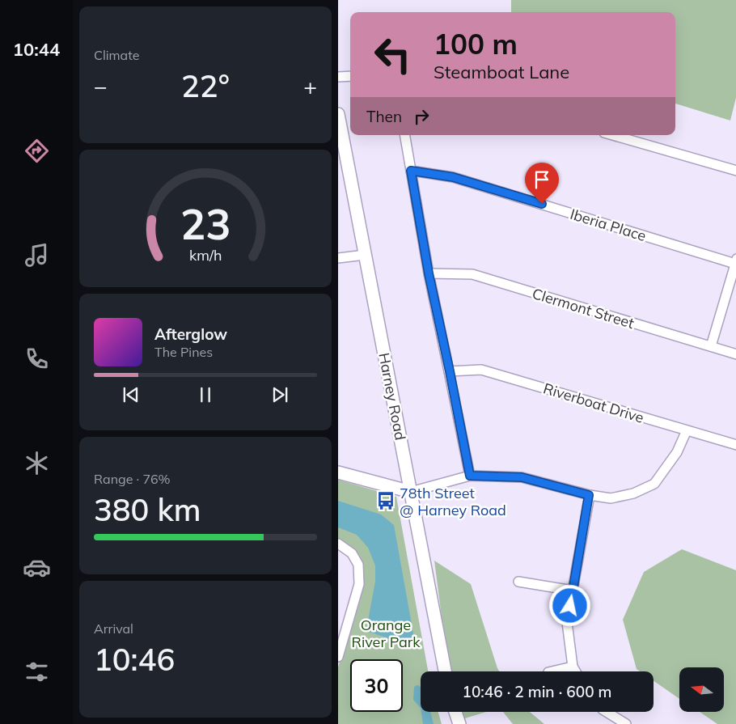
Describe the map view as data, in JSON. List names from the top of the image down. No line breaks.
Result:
{"streets":{"street":["Iberia Place","Clermont Street","Harney Road","Riverboat Drive"]},"parks":["Orange River Park"],"places":{"bus stop":["78th Street @ Harney Road"]},"north":"left","page":{"tabs":"10:44","tile":["Climate",["Range · 76%","380 km"],["Arrival","10:46"]],"turn":["100 m","Steamboat Lane"],"heat":["−","22°","+"],"then":"Then","song":["Afterglow","The Pines"],"limit":"30","trip":"10:46 · 2 min · 600 m","gauge":["23","km/h"]}}
